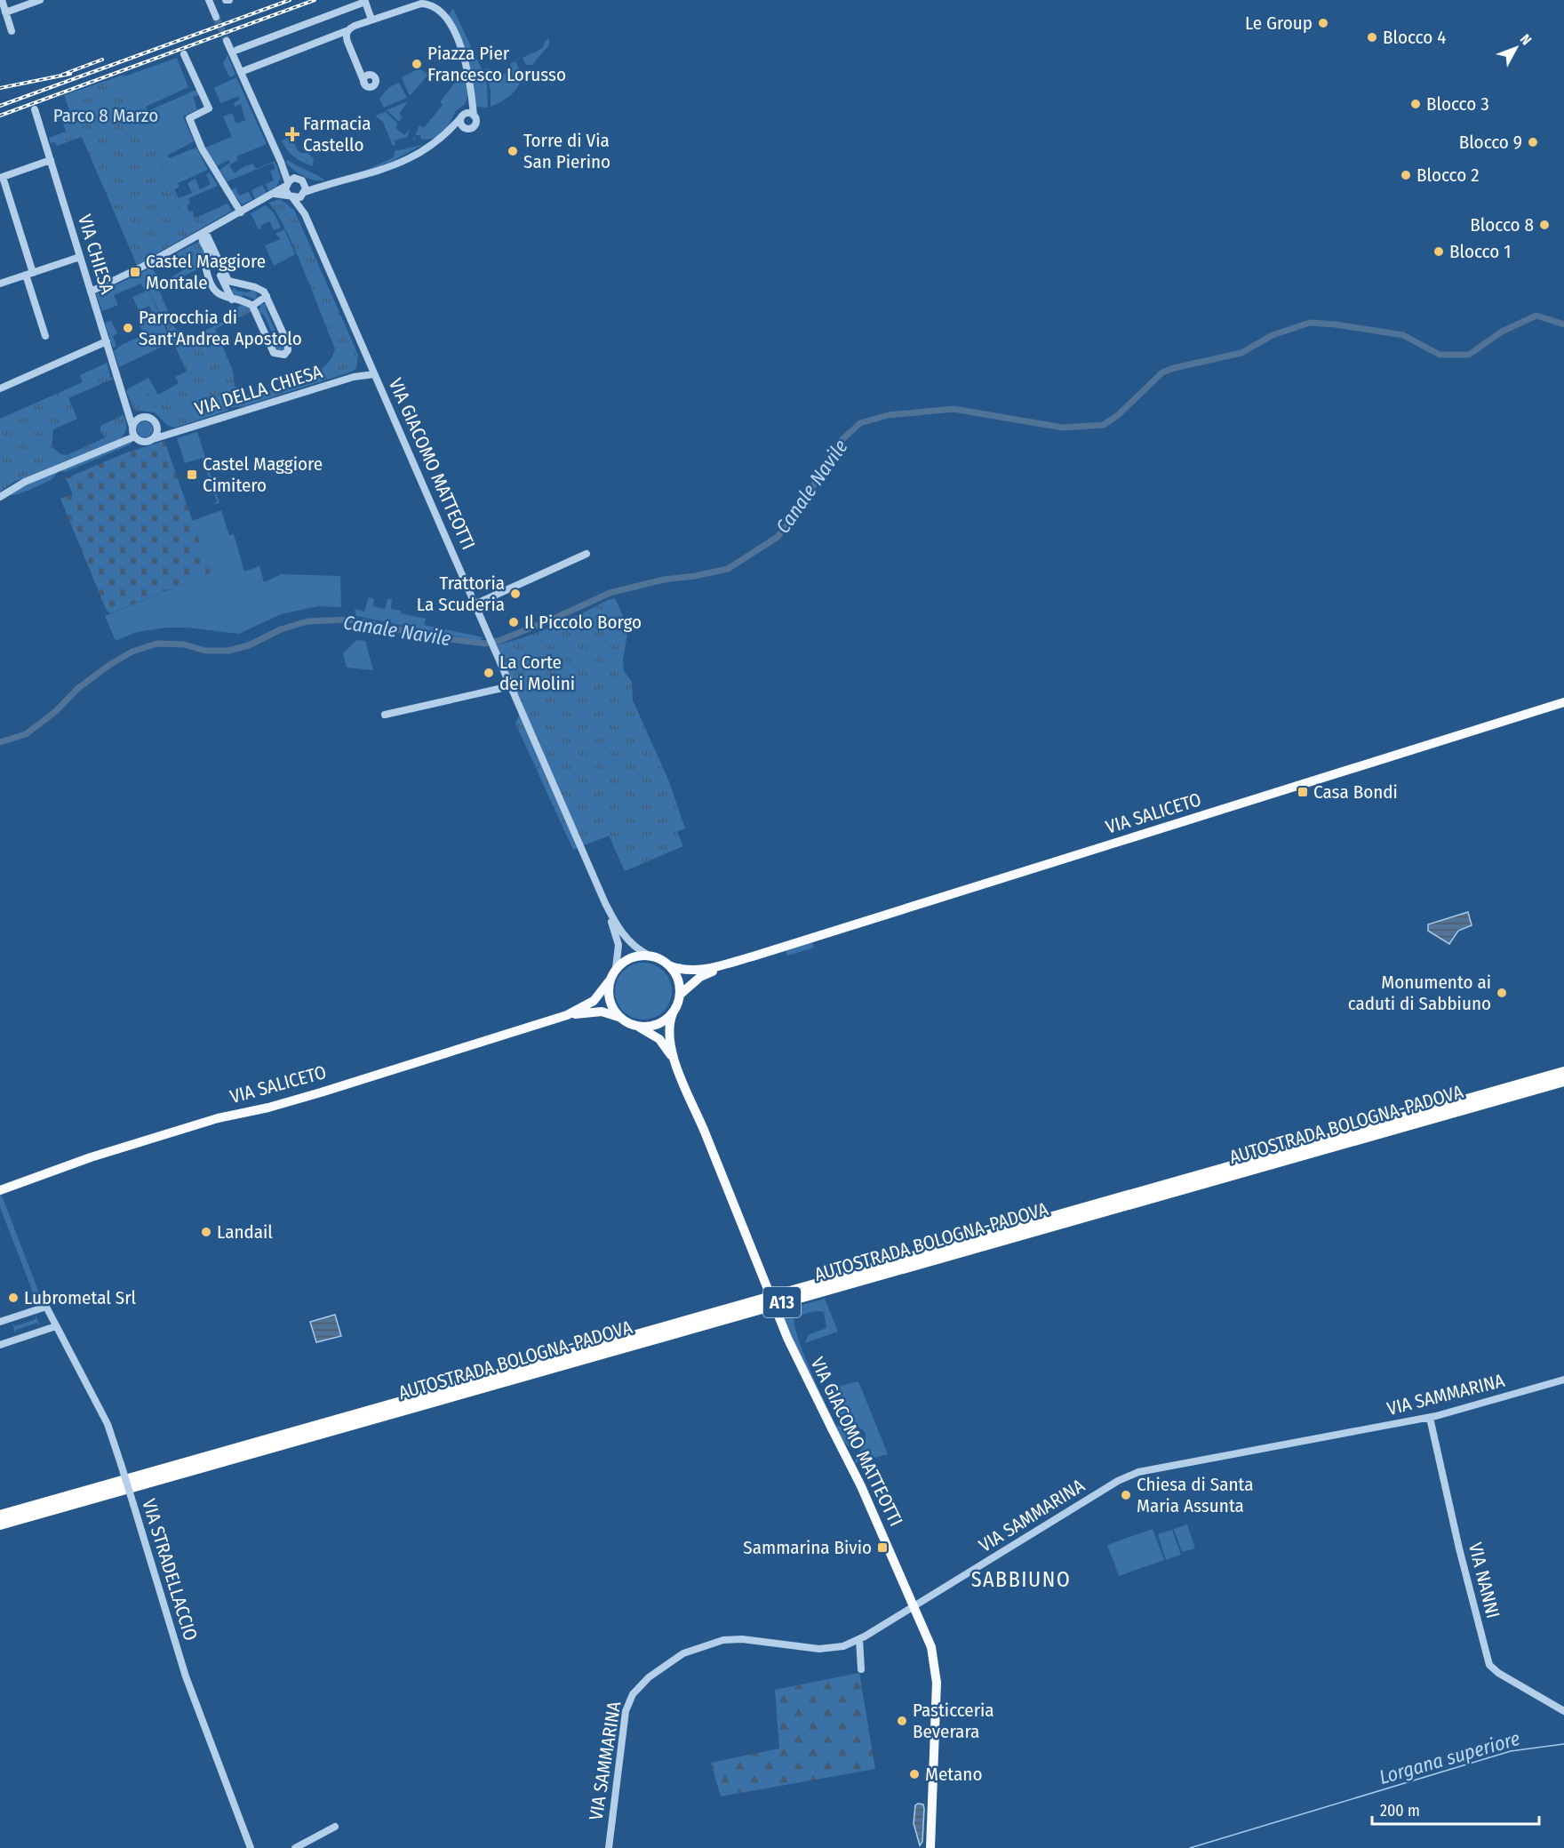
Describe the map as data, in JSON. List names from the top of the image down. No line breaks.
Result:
{"streets":{"highway":["AUTOSTRADA BOLOGNA-PADOVA","A13"],"main road":["VIA GIACOMO MATTEOTTI","VIA SALICETO"],"street":["VIA CHIESA","VIA DELLA CHIESA","VIA SAMMARINA","VIA STRADELLACCIO","VIA NANNI"]},"crossings":[["VIA CHIESA","VIA DELLA CHIESA"],["VIA DELLA CHIESA","VIA GIACOMO MATTEOTTI"],["VIA GIACOMO MATTEOTTI","VIA SALICETO"],["VIA GIACOMO MATTEOTTI","VIA SAMMARINA"],["VIA SAMMARINA","VIA NANNI"]],"districts":["SABBIUNO"],"water":["Canale Navile","Lorgana superiore"],"parks":["Parco 8 Marzo"],"places":{"other":["Le Group","Blocco 4","Piazza Pier Francesco Lorusso","Blocco 3","Blocco 9","Torre di Via San Pierino","Blocco 2","Blocco 8","Blocco 1","Parrocchia di Sant'Andrea Apostolo","Trattoria La Scuderia","Il Piccolo Borgo","La Corte dei Molini","Monumento ai caduti di Sabbiuno","Landail","Lubrometal Srl","Chiesa di Santa Maria Assunta","Pasticceria Beverara","Metano"],"health":["Farmacia Castello"],"transit":["Castel Maggiore Montale","Castel Maggiore Cimitero","Casa Bondi","Sammarina Bivio"]},"scale_bar":"200 m","north":"top right"}
